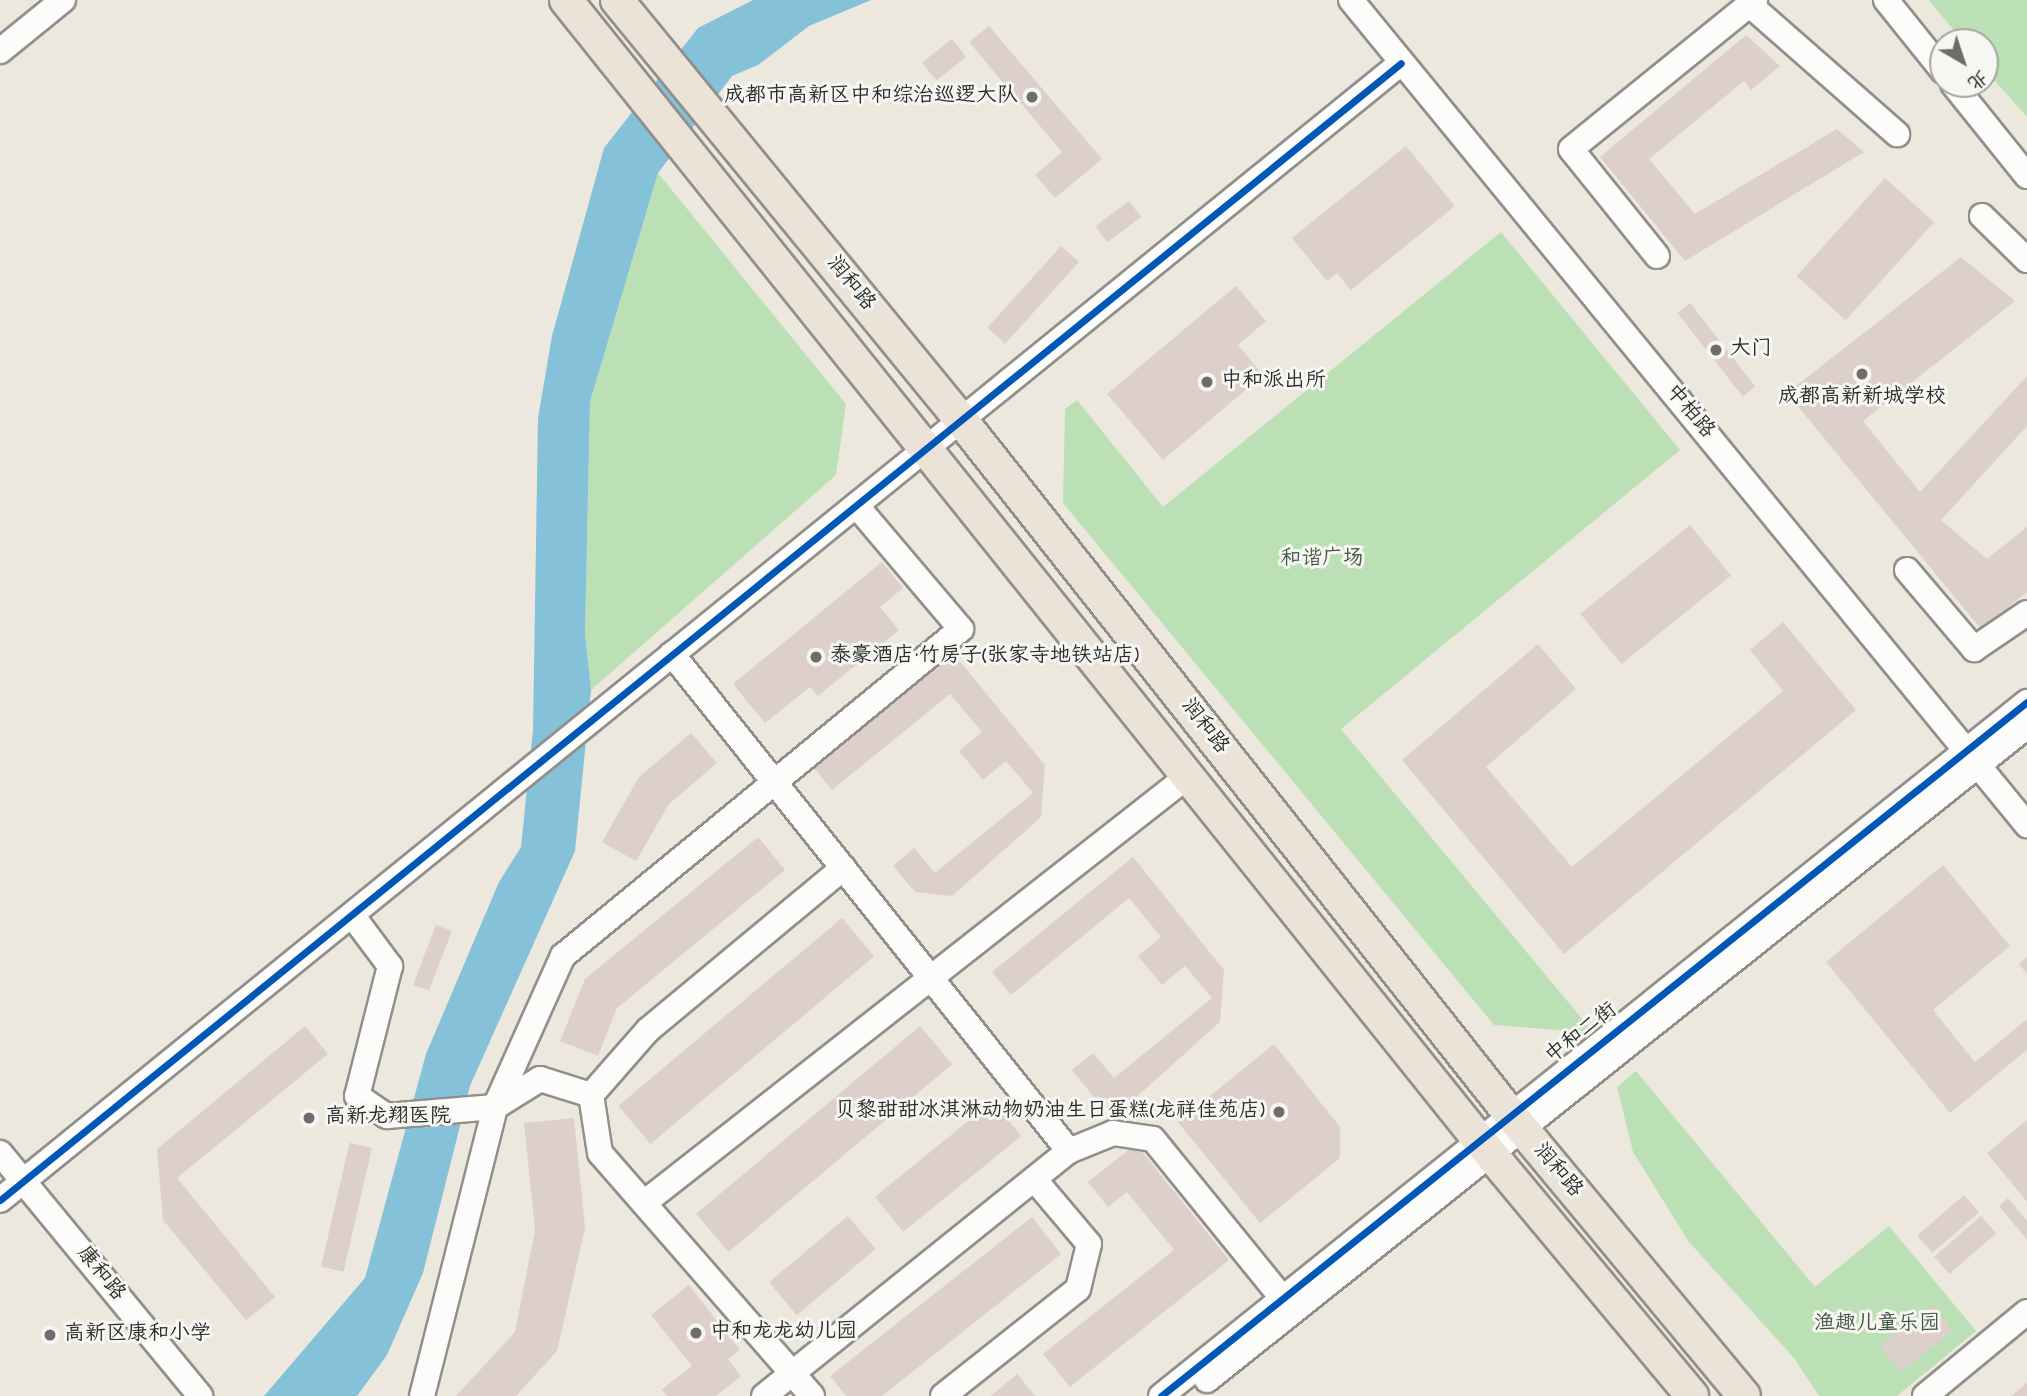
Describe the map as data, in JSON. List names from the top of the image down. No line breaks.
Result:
{"streets":{"main road":["润和路"],"street":["中柏路","中和二街","康和路"]},"crossings":[["润和路","中和二街"],["中柏路","中和二街"]],"parks":["和谐广场","渔趣儿童乐园"],"places":["成都市高新区中和综治巡逻大队","大门","成都高新新城学校","中和派出所","泰豪酒店·竹房子(张家寺地铁站店)","贝黎甜甜冰淇淋动物奶油生日蛋糕(龙祥佳苑店)","高新龙翔医院","中和龙龙幼儿园","高新区康和小学"],"north":"bottom right"}
